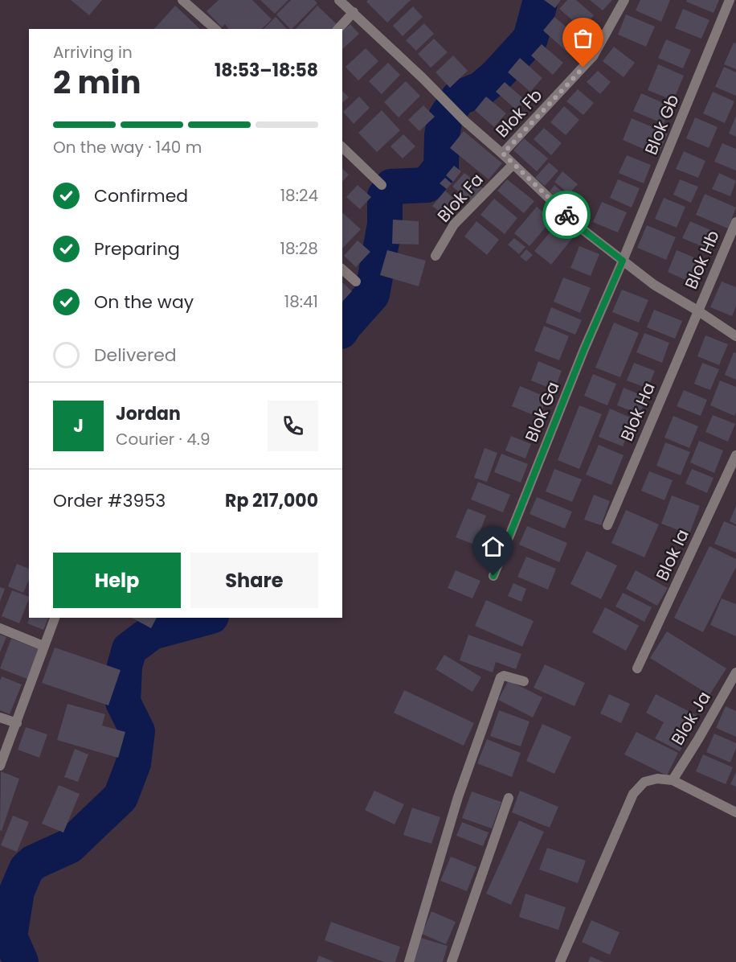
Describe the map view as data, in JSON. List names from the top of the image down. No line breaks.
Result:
{"streets":{"street":["Blok Fb","Blok Gb","Blok Fa","Blok Hb","Blok Ga","Blok Ha","Blok Ia","Blok Ja"]},"crossings":[["Blok Gb","Blok Ga"],["Blok Hb","Blok Ha"]],"page":{"heading":["2 min","Arriving in","18:53–18:58"],"panel":["Jordan","Courier · 4.9","Order #3953","Rp 217,000"],"bar":"On the way · 140 m","list":[["Confirmed","18:24"],["Preparing","18:28"],["On the way","18:41"],"Delivered"],"round":"J","buttons":["Help","Share"]}}
